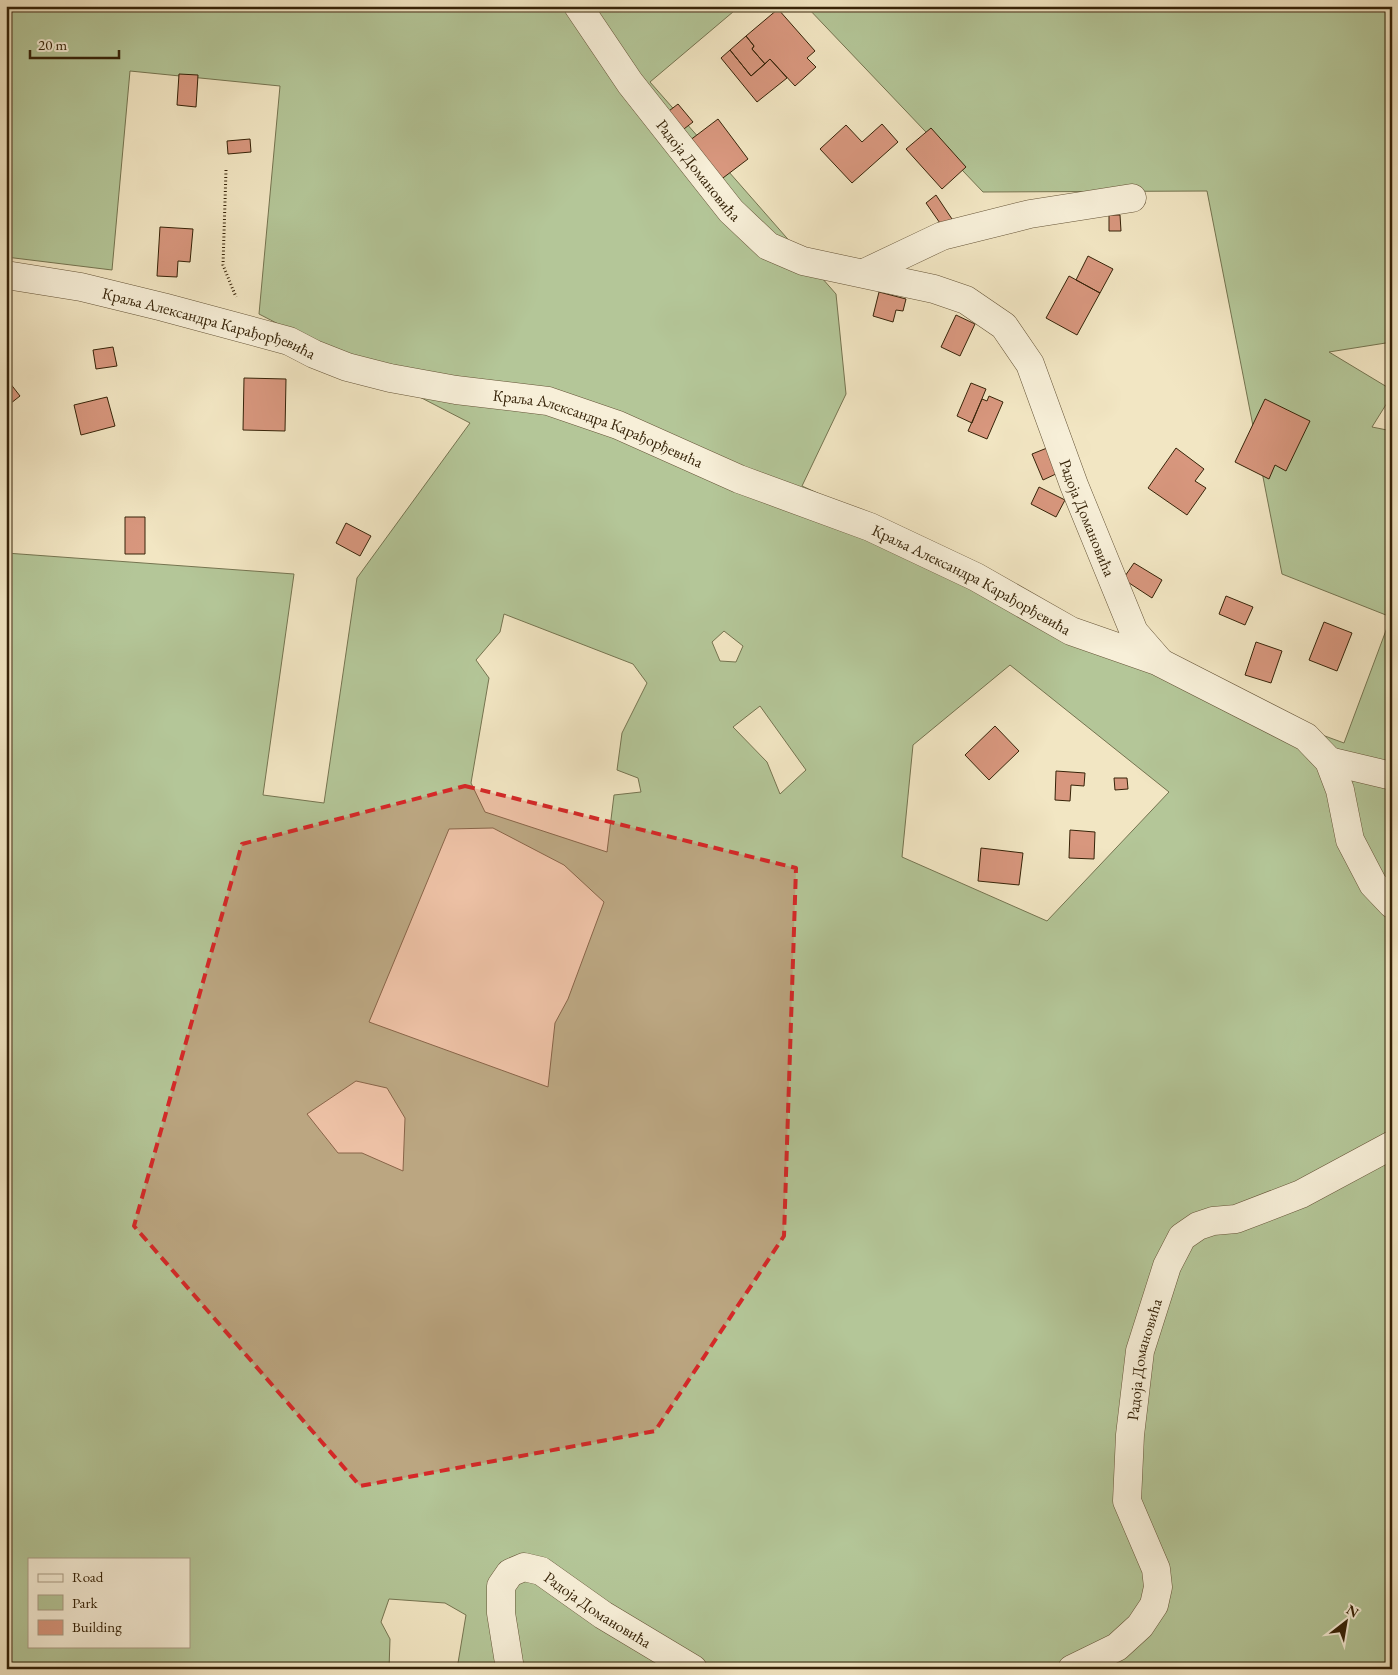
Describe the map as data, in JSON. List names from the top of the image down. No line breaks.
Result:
{"streets":{"street":["Радоја Домановића","Краља Александра Карађорђевића"]},"crossings":[["Радоја Домановића","Краља Александра Карађорђевића"]],"legend":["Road","Park","Building"],"scale_bar":"20 m","north":"top right"}
